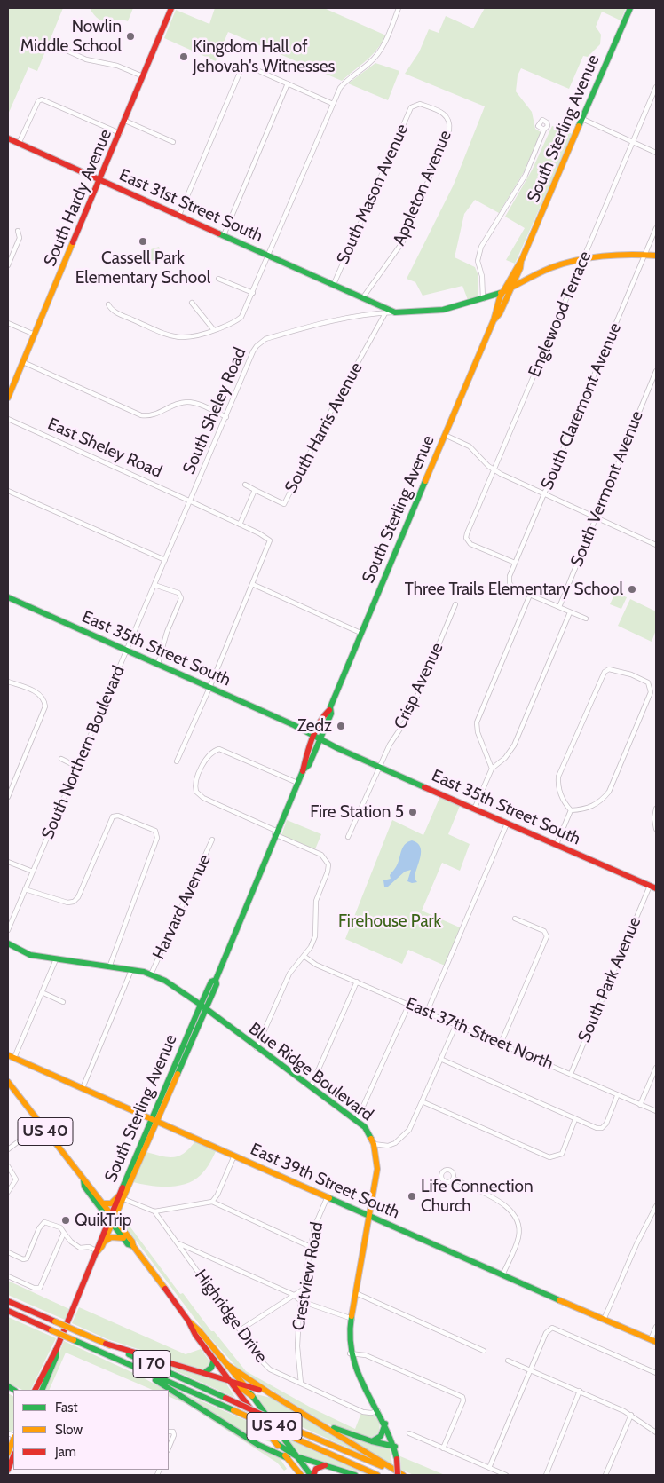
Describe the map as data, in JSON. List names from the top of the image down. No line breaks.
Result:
{"streets":{"main road":["South Sterling Avenue","South Hardy Avenue","East 31st Street South","South Sheley Road","East 35th Street South","Blue Ridge Boulevard","US 40","East 39th Street South","I 70"],"street":["Appleton Avenue","South Mason Avenue","Englewood Terrace","South Claremont Avenue","South Harris Avenue","East Sheley Road","South Vermont Avenue","Crisp Avenue","South Northern Boulevard","Harvard Avenue","South Park Avenue","East 37th Street North","Crestview Road","Highridge Drive"]},"crossings":[["South Sterling Avenue","South Sheley Road"],["South Sterling Avenue","East 35th Street South"],["South Sterling Avenue","Blue Ridge Boulevard"],["South Sterling Avenue","US 40"],["South Sterling Avenue","East 39th Street South"],["Appleton Avenue","South Mason Avenue"],["Appleton Avenue","East 31st Street South"],["South Mason Avenue","East 31st Street South"],["South Hardy Avenue","East 31st Street South"],["East 31st Street South","South Sheley Road"],["Englewood Terrace","South Claremont Avenue"],["South Sheley Road","South Harris Avenue"],["South Sheley Road","East Sheley Road"],["South Sheley Road","South Northern Boulevard"],["East Sheley Road","South Northern Boulevard"],["East 35th Street South","Crisp Avenue"],["East 35th Street South","South Northern Boulevard"],["East 35th Street South","South Park Avenue"],["Harvard Avenue","Blue Ridge Boulevard"],["Harvard Avenue","East 39th Street South"],["South Park Avenue","East 37th Street North"],["Blue Ridge Boulevard","East 39th Street South"],["Blue Ridge Boulevard","Highridge Drive"],["East 39th Street South","Crestview Road"],["Crestview Road","Highridge Drive"]],"parks":["Firehouse Park"],"places":["Nowlin Middle School","Kingdom Hall of Jehovah's Witnesses","Cassell Park Elementary School","Three Trails Elementary School","Zedz","Fire Station 5","Life Connection Church","QuikTrip"],"legend":["Fast","Slow","Jam"]}
